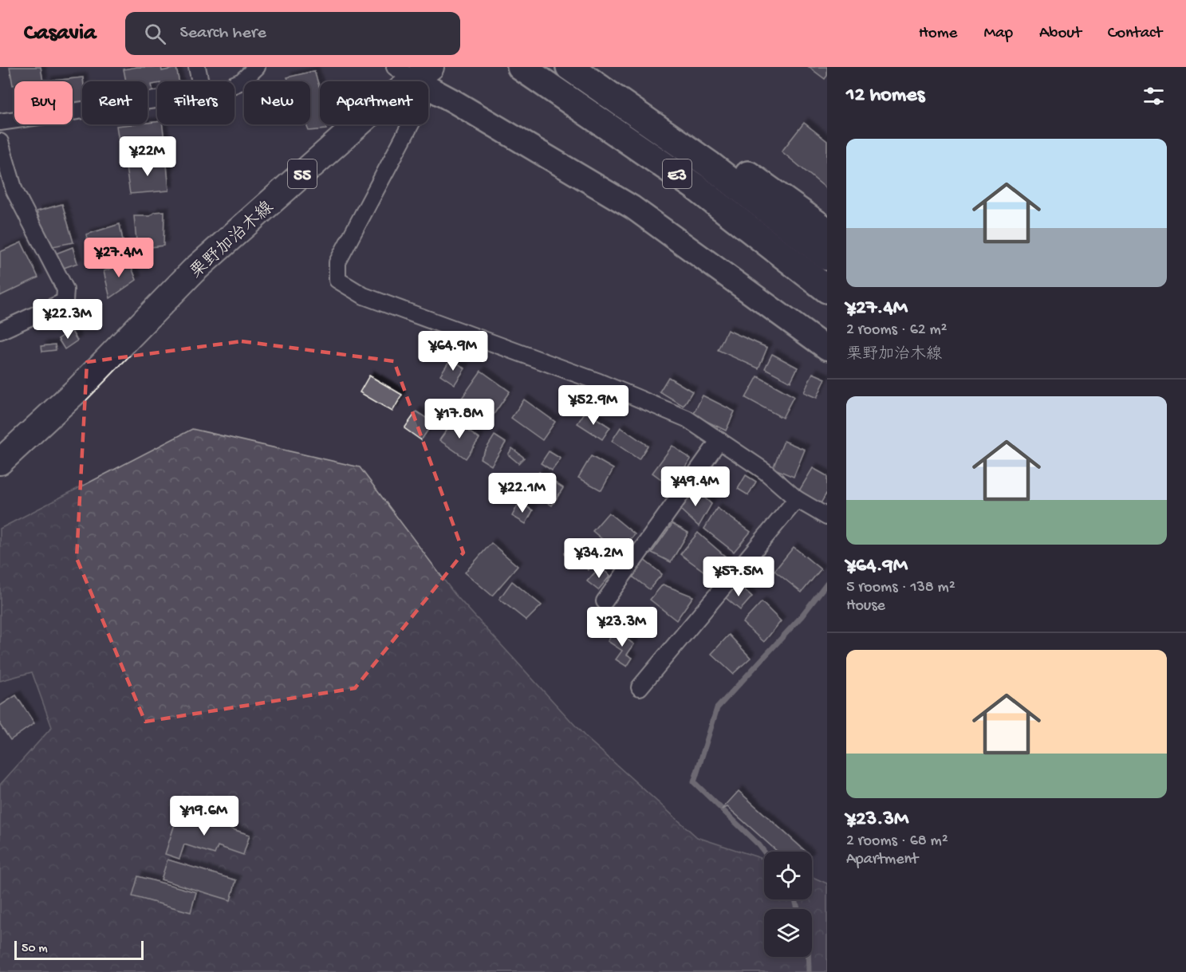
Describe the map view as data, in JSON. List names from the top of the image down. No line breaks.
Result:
{"streets":{"highway":["E3"],"main road":["55","栗野加治木線"]},"scale_bar":"50 m","page":{"header":"Casavia","search":"Search here","nav":["Home","Map","About","Contact"],"heading":"12 homes","chip":["Buy","Rent","Filters","New","Apartment"],"list":[{"name":"¥27.4M","note":"2 rooms · 62 m² · 栗野加治木線"},{"name":"¥64.9M","note":"5 rooms · 138 m² · House"},{"name":"¥23.3M","note":"2 rooms · 68 m² · Apartment"}],"price":["¥22M","¥27.4M","¥22.3M","¥64.9M","¥52.9M","¥17.8M","¥49.4M","¥22.1M","¥34.2M","¥57.5M","¥23.3M","¥19.6M"],"scale":"50 m"}}
